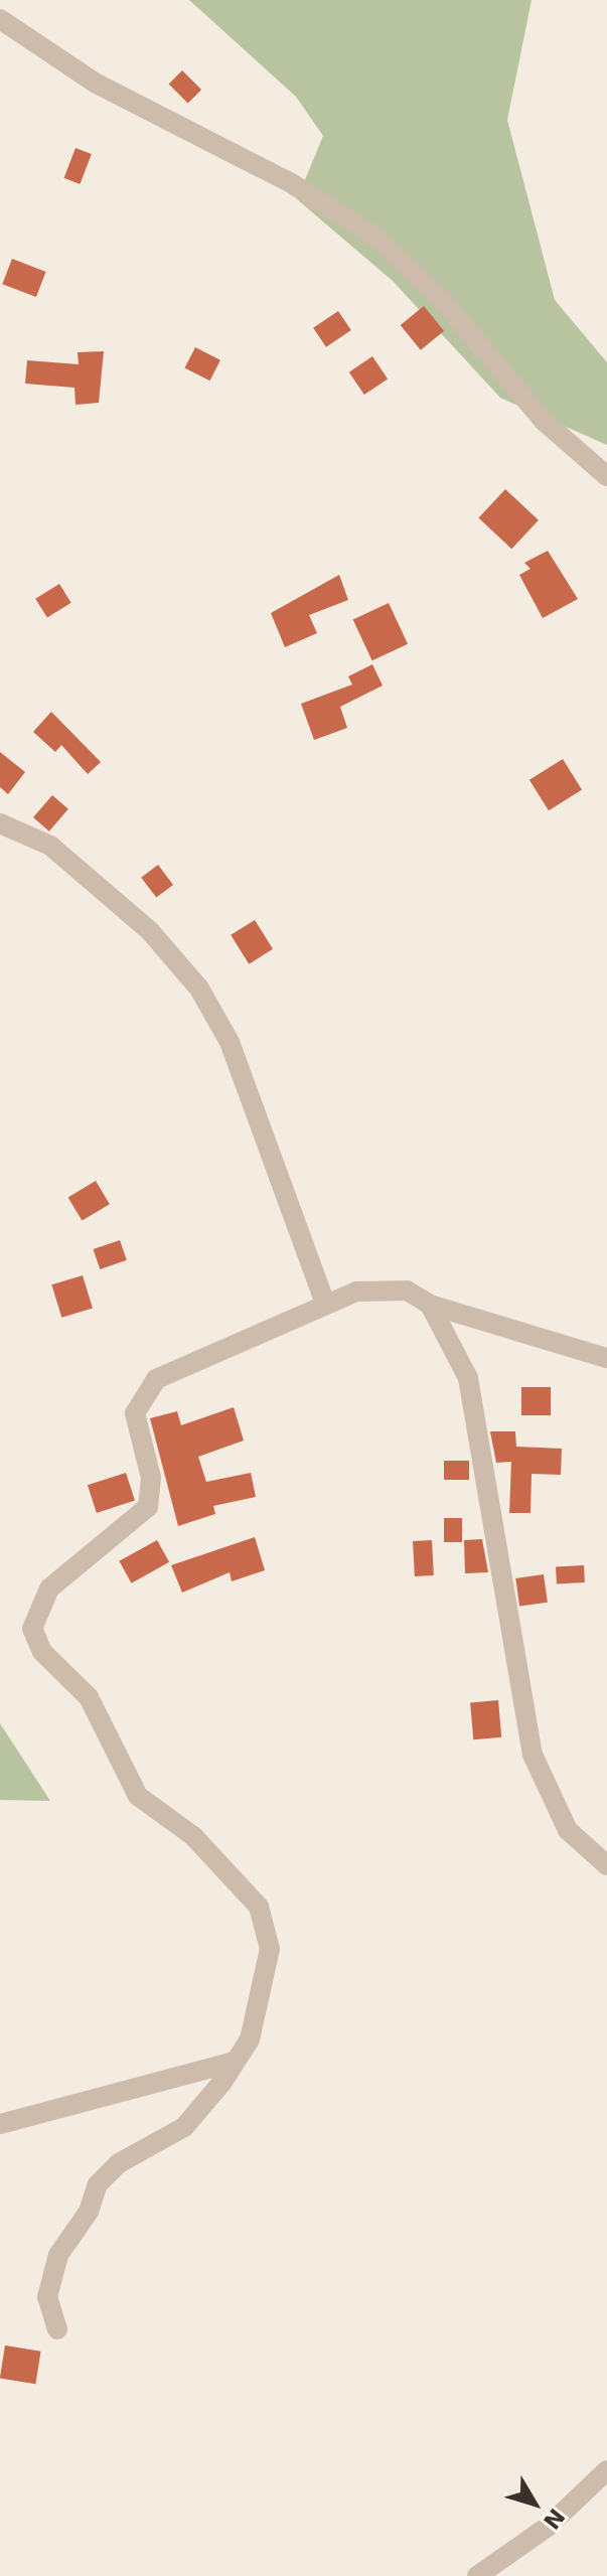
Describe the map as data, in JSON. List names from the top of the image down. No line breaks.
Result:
{"north":"bottom right"}
